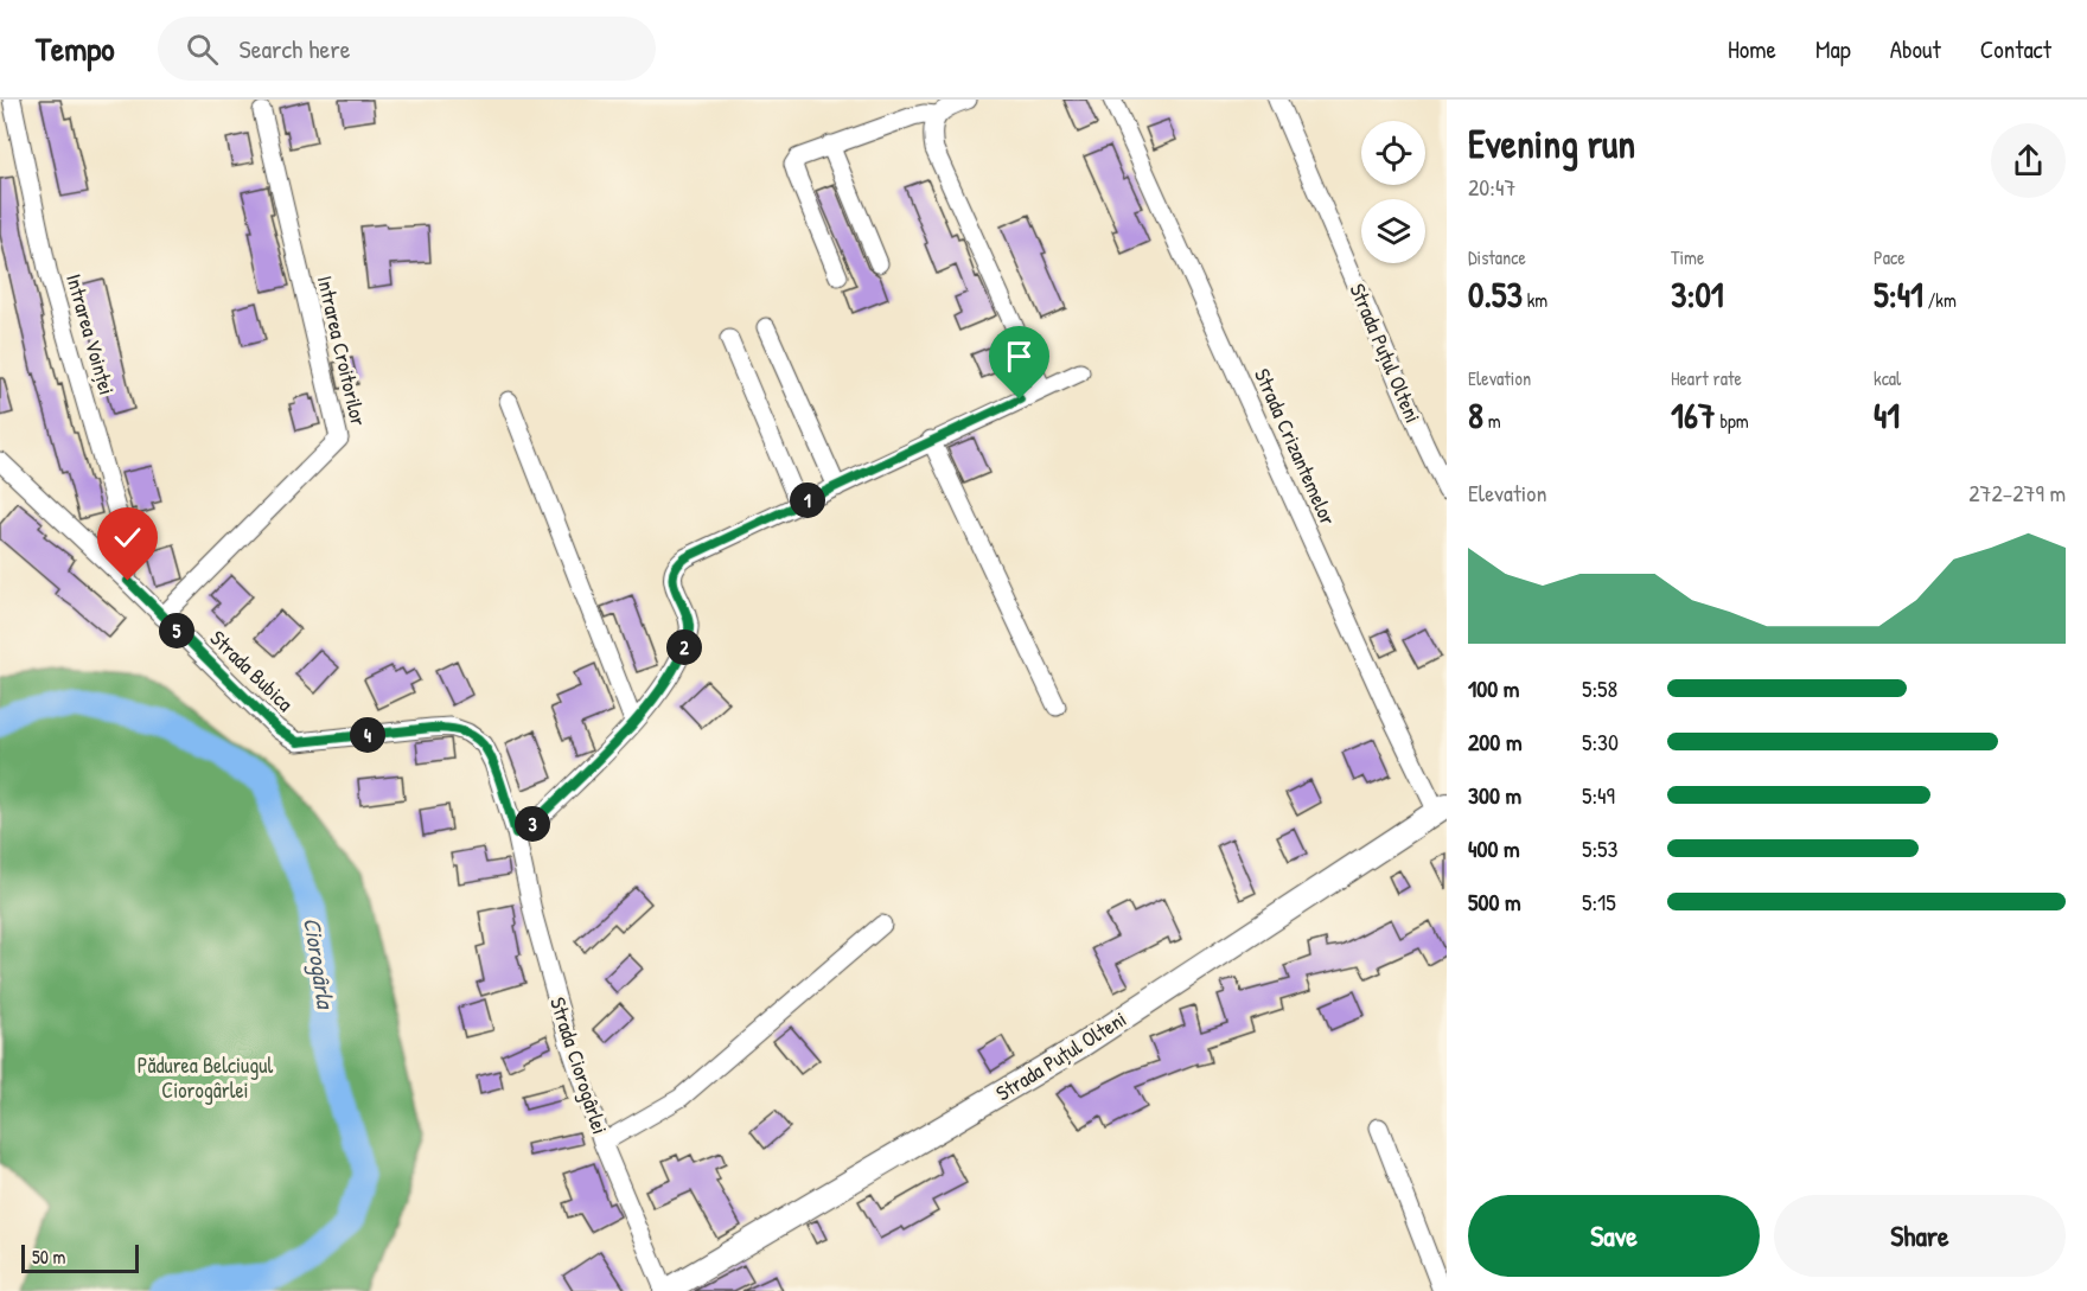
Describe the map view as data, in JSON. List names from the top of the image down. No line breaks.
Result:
{"streets":{"street":["Intrarea Voinței","Intrarea Croitorilor","Strada Puțul Olteni","Strada Crizantemelor","Strada Bubica","Strada Ciorogârlei"]},"crossings":[["Intrarea Voinței","Strada Bubica"],["Intrarea Croitorilor","Strada Bubica"],["Strada Puțul Olteni","Strada Crizantemelor"],["Strada Puțul Olteni","Strada Ciorogârlei"],["Strada Bubica","Strada Ciorogârlei"]],"water":["Ciorogârla"],"parks":["Pădurea Belciugul Ciorogârlei"],"scale_bar":"50 m","page":{"header":"Tempo","search":"Search here","nav":["Home","Map","About","Contact"],"heading":["Evening run","20:47"],"stats":[["Distance","0.53 km"],["Time","3:01"],["Pace","5:41 /km"],["Elevation","8 m"],["Heart rate","167 bpm"],["kcal","41"]],"chart":["Elevation","272–279 m"],"pins":["1","5","2","4","3"],"list":[{"name":"100 m","note":"5:58"},{"name":"200 m","note":"5:30"},{"name":"300 m","note":"5:49"},{"name":"400 m","note":"5:53"},{"name":"500 m","note":"5:15"}],"buttons":["Save","Share"],"scale":"50 m"}}
